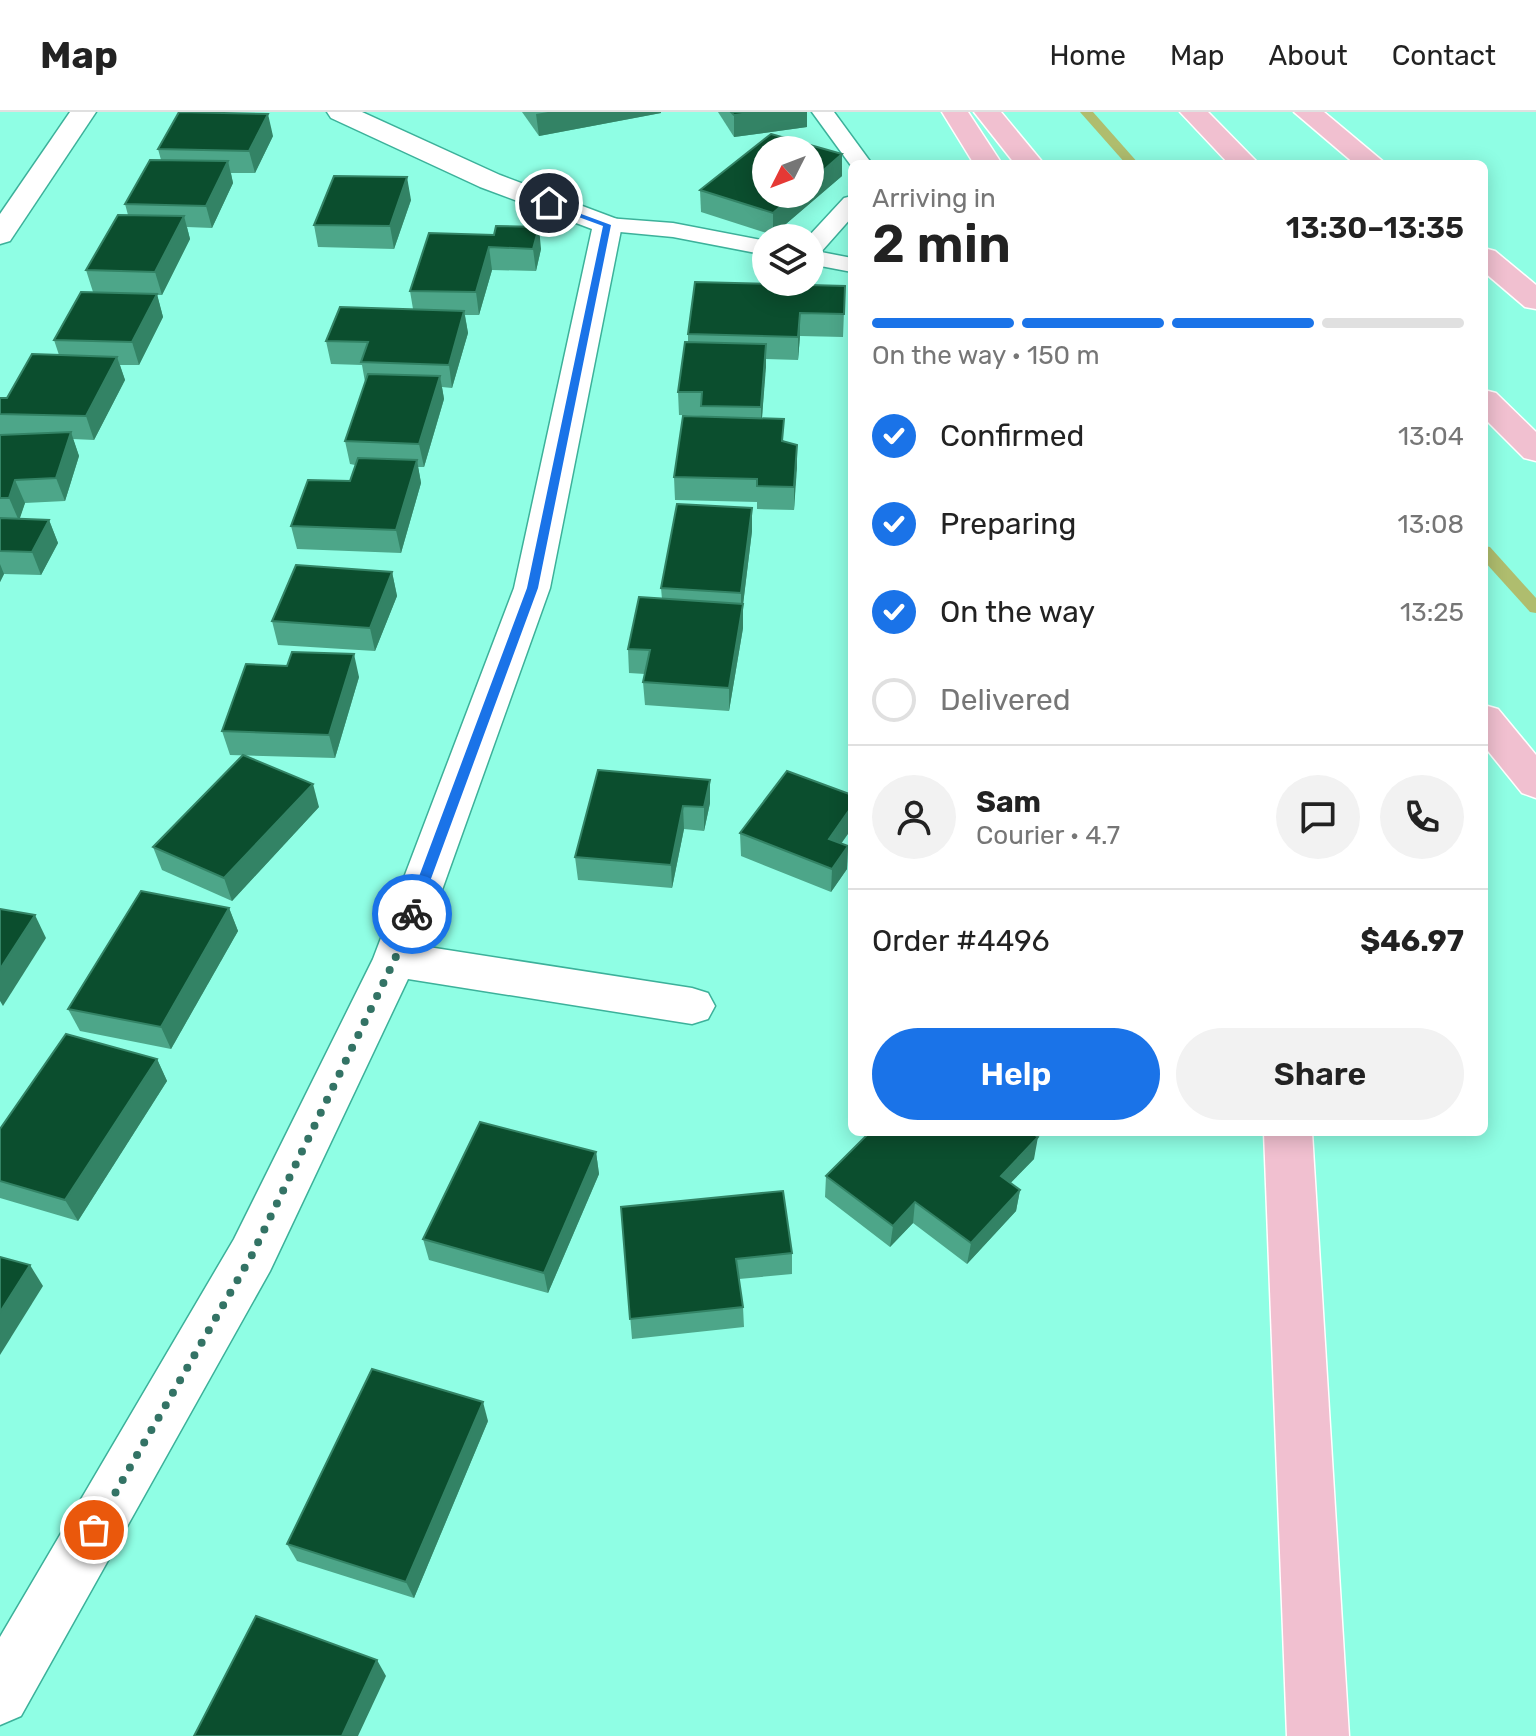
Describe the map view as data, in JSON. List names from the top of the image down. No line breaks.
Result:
{"north":"bottom left","page":{"header":"Map","nav":["Home","Map","About","Contact"],"heading":["2 min","Arriving in","13:30–13:35"],"panel":["Sam","Courier · 4.7","Order #4496","$46.97"],"bar":"On the way · 150 m","list":[["Confirmed","13:04"],["Preparing","13:08"],["On the way","13:25"],"Delivered"],"buttons":["Help","Share"]}}
